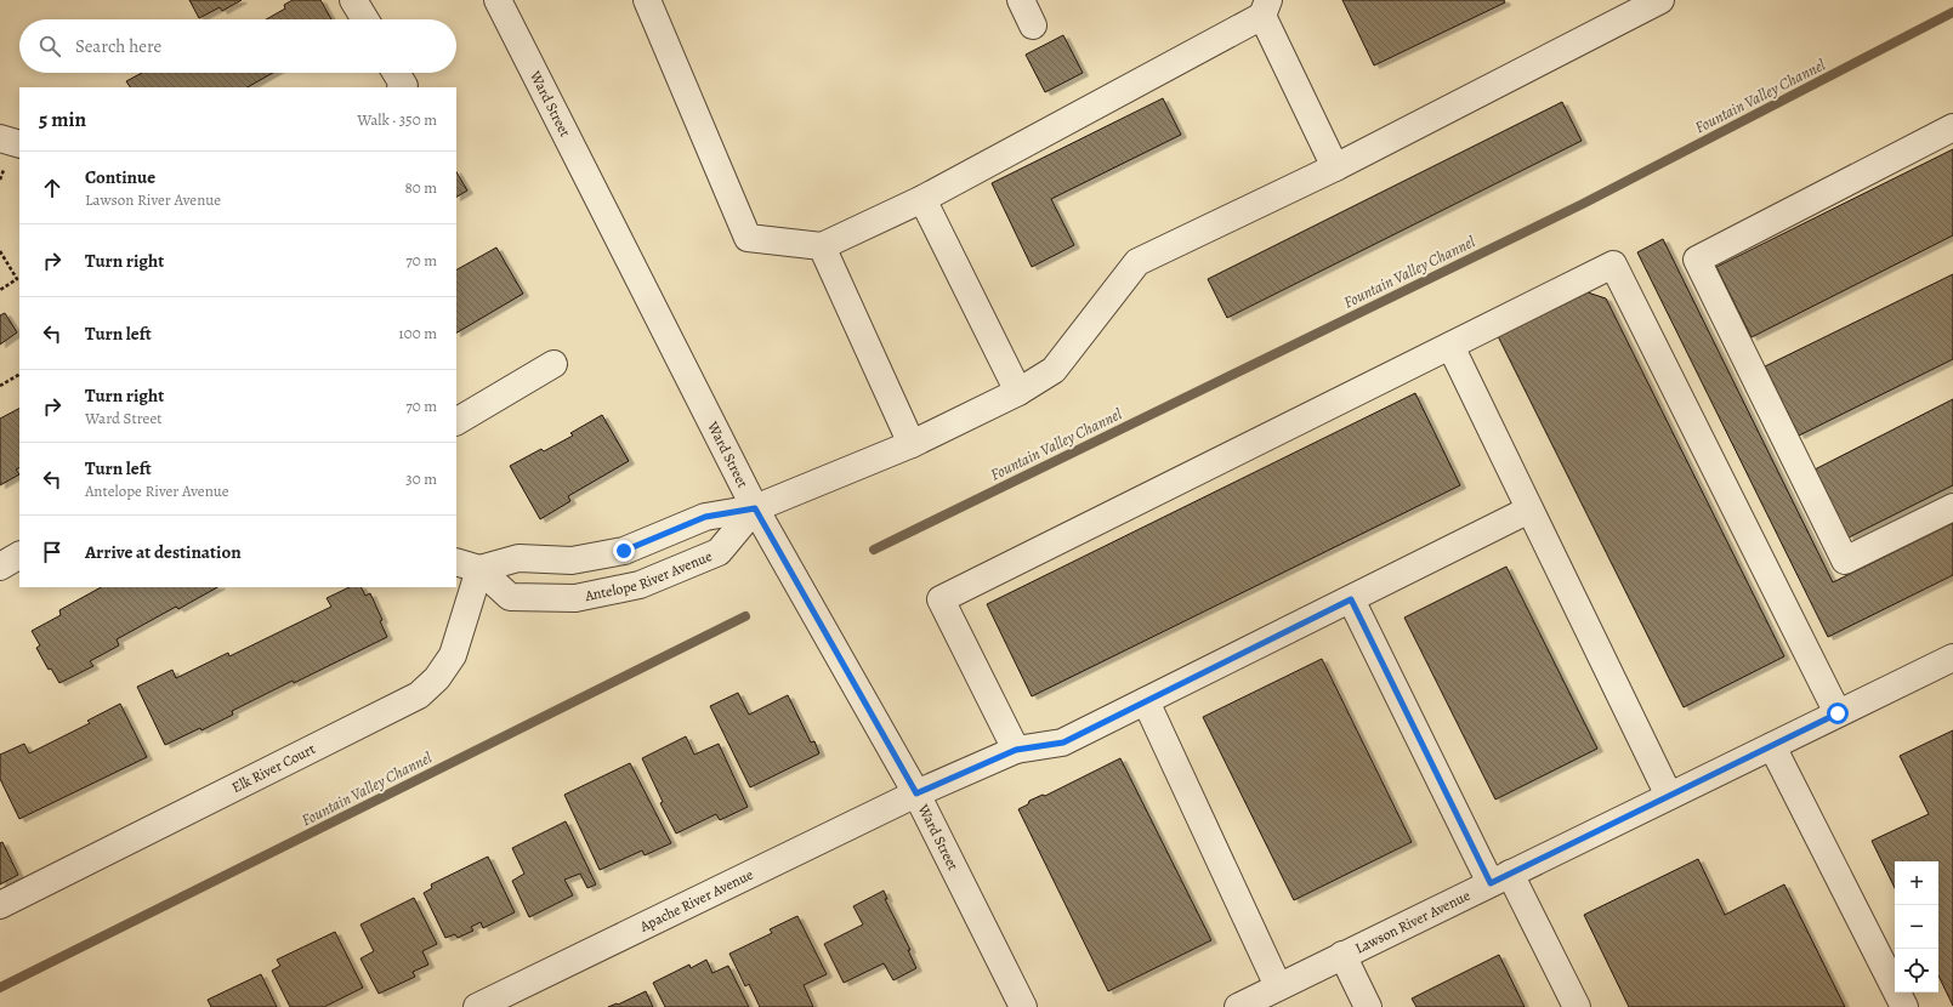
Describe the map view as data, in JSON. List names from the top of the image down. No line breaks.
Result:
{"streets":{"street":["Ward Street","Antelope River Avenue","Elk River Court","Apache River Avenue","Lawson River Avenue"]},"crossings":[["Ward Street","Antelope River Avenue"],["Ward Street","Apache River Avenue"],["Antelope River Avenue","Elk River Court"]],"water":["Fountain Valley Channel"],"page":{"search":"Search here","heading":["5 min","Walk · 350 m"],"list":[["Continue","Lawson River Avenue","80 m"],["Turn right","70 m"],["Turn left","100 m"],["Turn right","Ward Street","70 m"],["Turn left","Antelope River Avenue","30 m"],"Arrive at destination"],"map_buttons":["+","−"]}}
